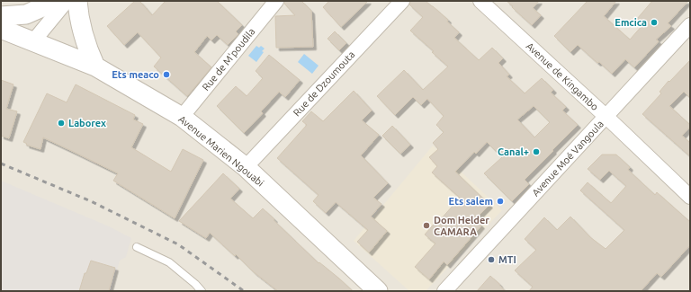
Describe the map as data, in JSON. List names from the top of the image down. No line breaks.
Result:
{"streets":{"street":["Rue de M'poudila","Avenue de Kingambo","Rue de Dzoumouta","Avenue Marien Ngouabi","Avenue Moé Vangoula"]},"crossings":[["Rue de M'poudila","Avenue Marien Ngouabi"],["Avenue de Kingambo","Avenue Moé Vangoula"],["Rue de Dzoumouta","Avenue Marien Ngouabi"]],"places":["Emcica","Ets meaco","Laborex","Canal+","Ets salem","Dom Helder CAMARA","MTI"]}
